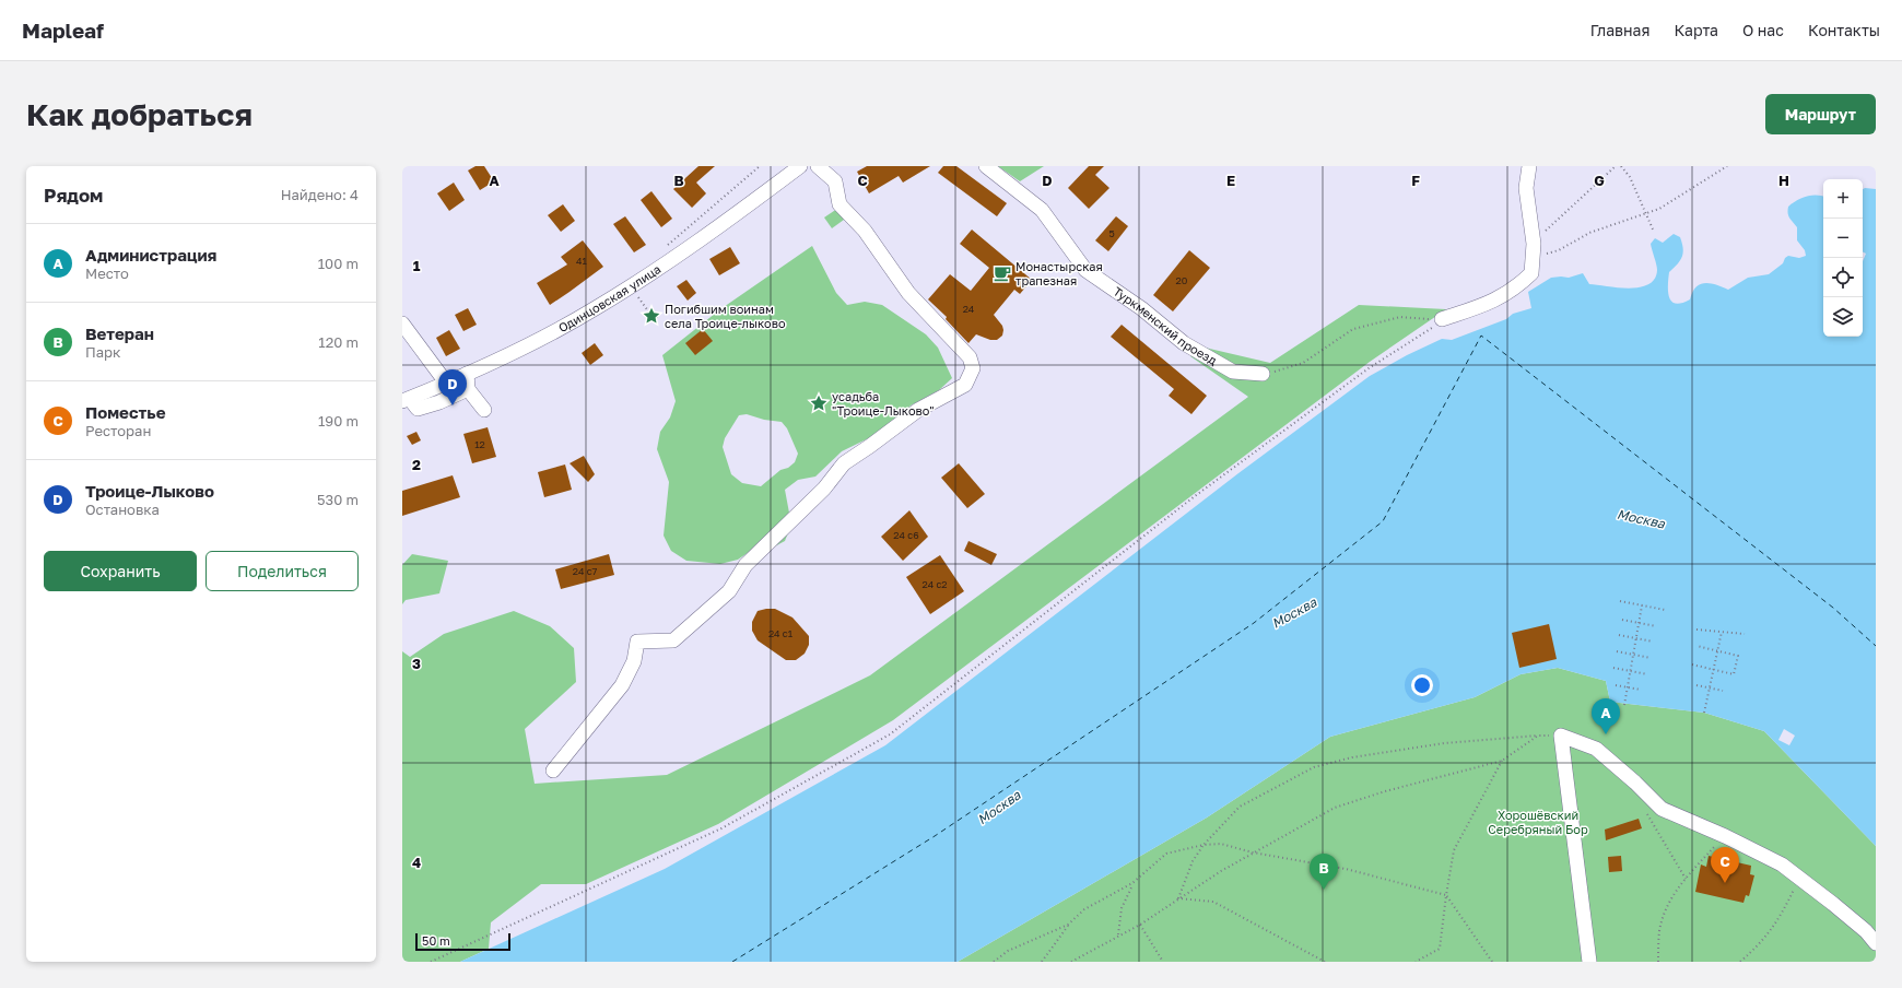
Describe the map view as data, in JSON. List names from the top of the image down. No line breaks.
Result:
{"streets":{"street":["Одинцовская улица","Туркменский проезд"]},"water":["Москва"],"parks":["Хорошёвский Серебряный Бор"],"places":{"cafe":["Монастырская трапезная"],"place":["Погибшим воинам села Троице-лыково","усадьба \"Троице-Лыково\""]},"house_numbers":["5","41","20","24","12","24 с6","24 с7","24 с2","24 с1"],"scale_bar":"50 m","page":{"header":"Mapleaf","nav":["Главная","Карта","О нас","Контакты"],"buttons":["Маршрут",["Сохранить","Поделиться"]],"title":"Как добраться","heading":["Рядом","Найдено: 4"],"map_buttons":["+","−"],"list":[{"mark":"A","name":"Администрация","note":"Место","value":"100 m"},{"mark":"B","name":"Ветеран","note":"Парк","value":"120 m"},{"mark":"C","name":"Поместье","note":"Ресторан","value":"190 m"},{"mark":"D","name":"Троице-Лыково","note":"Остановка","value":"530 m"}],"pins":["D","A","C","B"],"scale":"50 m"},"grid":{"columns":["A","B","C","D","E","F","G","H"],"rows":["1","2","3","4"]}}
